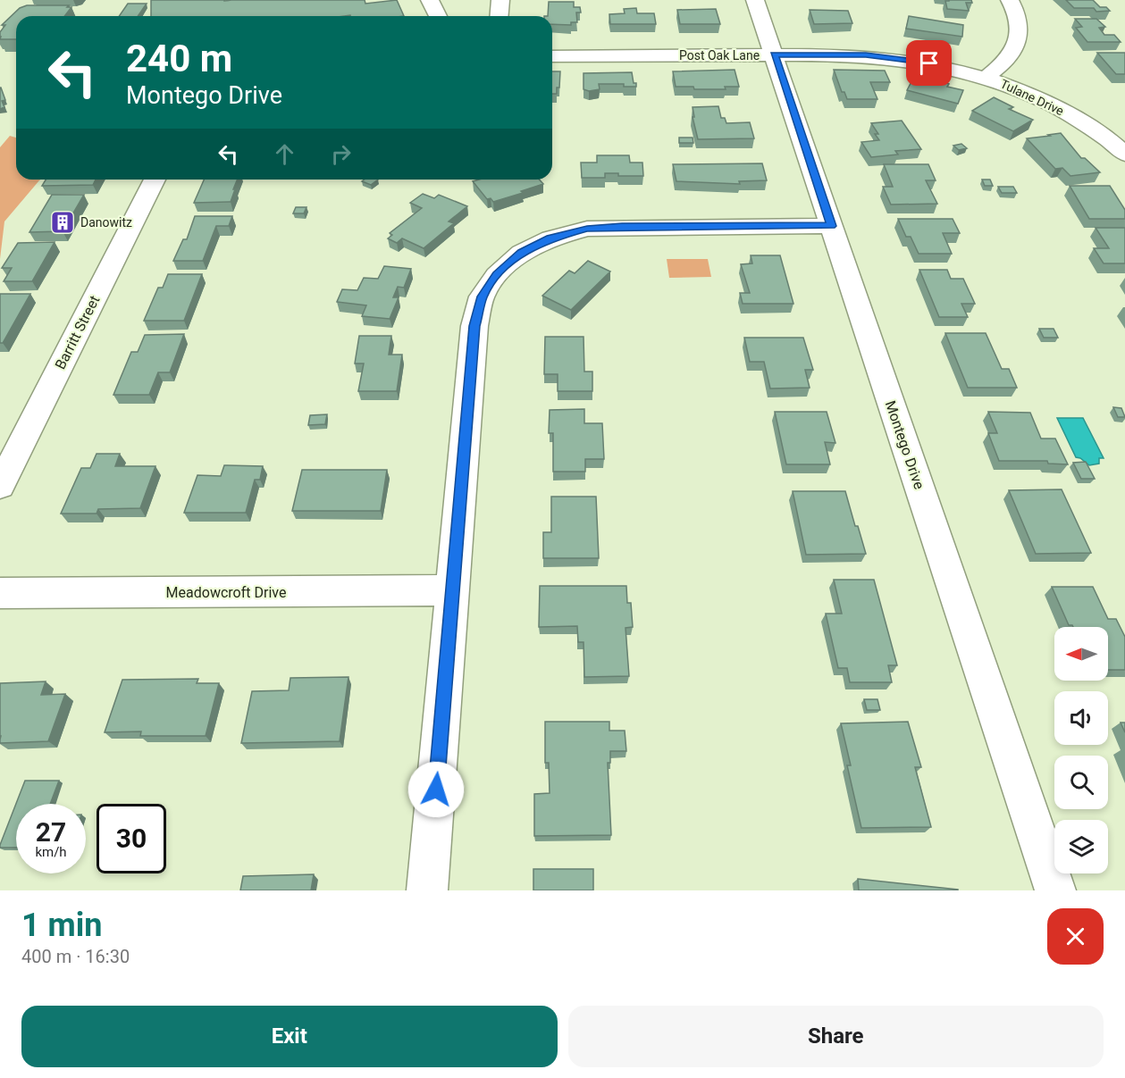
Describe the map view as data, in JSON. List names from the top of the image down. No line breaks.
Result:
{"streets":{"street":["Post Oak Lane","Tulane Drive","Barritt Street","Montego Drive","Meadowcroft Drive"]},"crossings":[["Post Oak Lane","Tulane Drive"],["Post Oak Lane","Montego Drive"]],"places":{"building":["Danowitz"]},"north":"left","page":{"turn":["240 m","Montego Drive"],"speed":"27 km/h","limit":"30","heading":["1 min","400 m · 16:30"],"buttons":["Exit","Share"]}}
